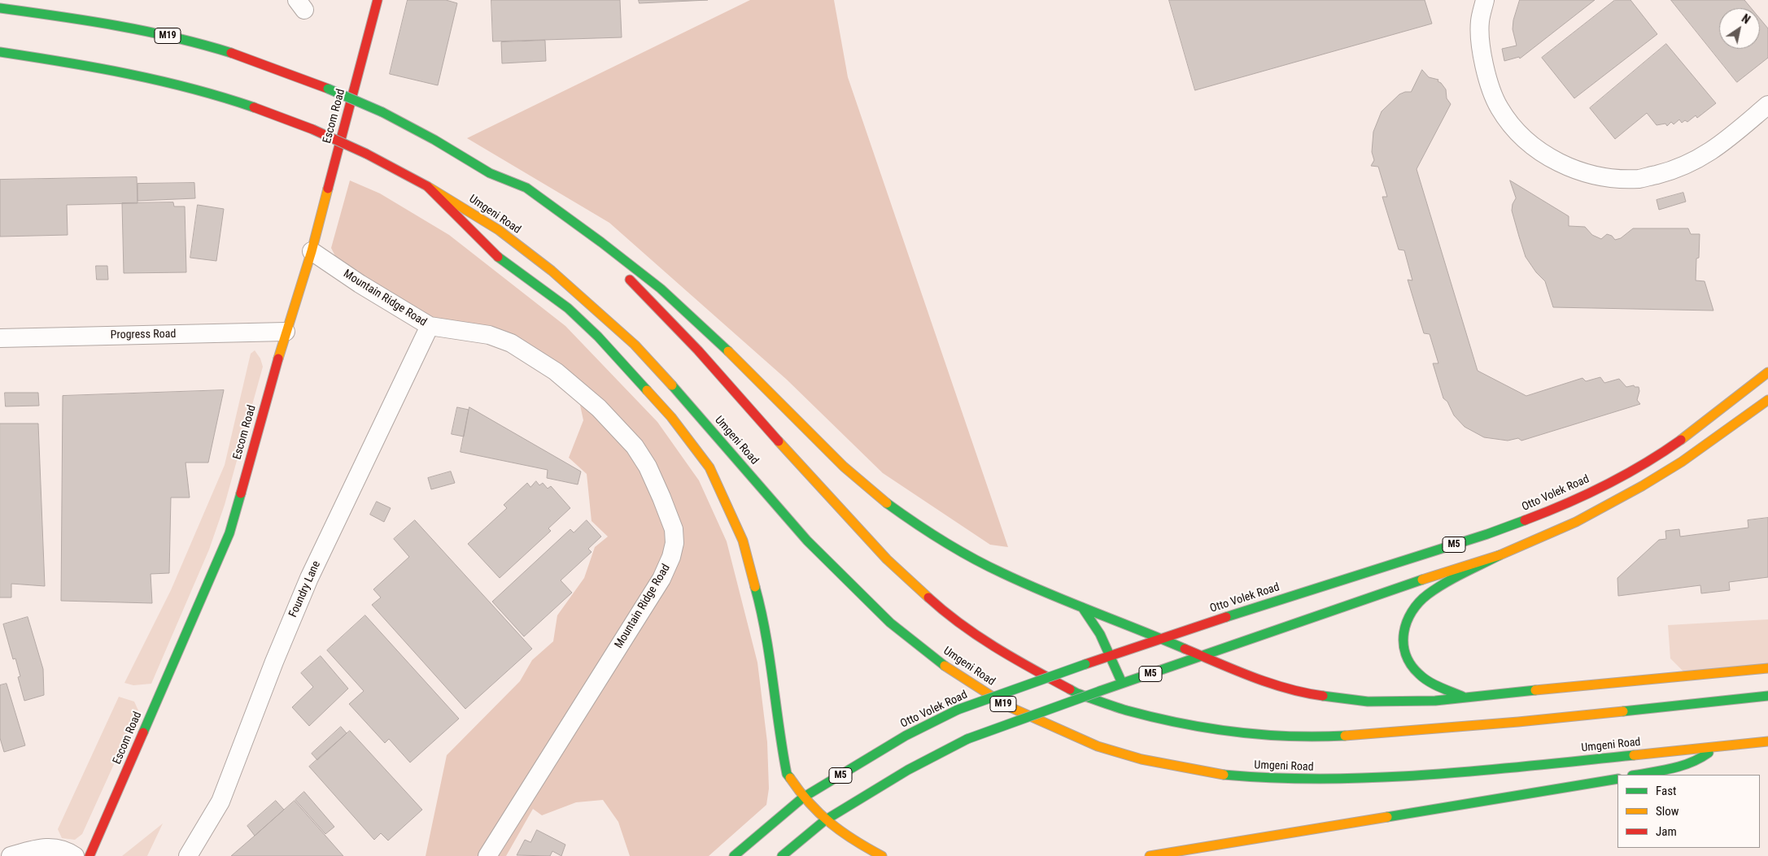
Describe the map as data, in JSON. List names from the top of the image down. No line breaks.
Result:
{"streets":{"main road":["M19","Escom Road","Umgeni Road","Otto Volek Road","M5"],"street":["Mountain Ridge Road","Progress Road","Foundry Lane"]},"crossings":[["M19","Umgeni Road"],["Escom Road","Mountain Ridge Road"],["Escom Road","Progress Road"],["Mountain Ridge Road","Foundry Lane"]],"legend":["Fast","Slow","Jam"],"north":"top right"}
